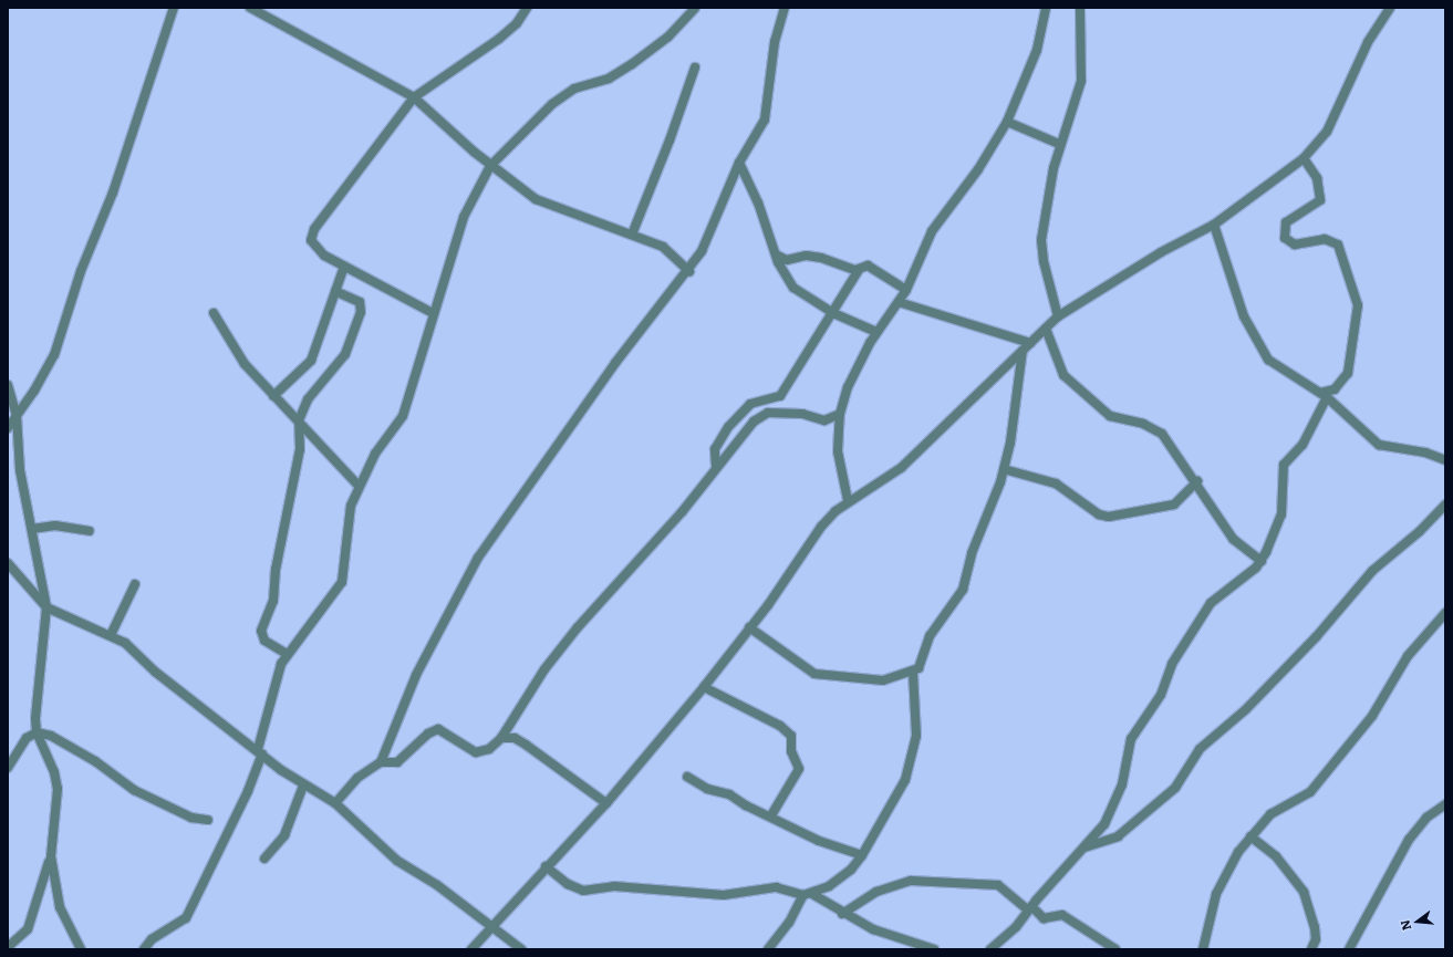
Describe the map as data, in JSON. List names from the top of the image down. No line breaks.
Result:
{"north":"left"}
